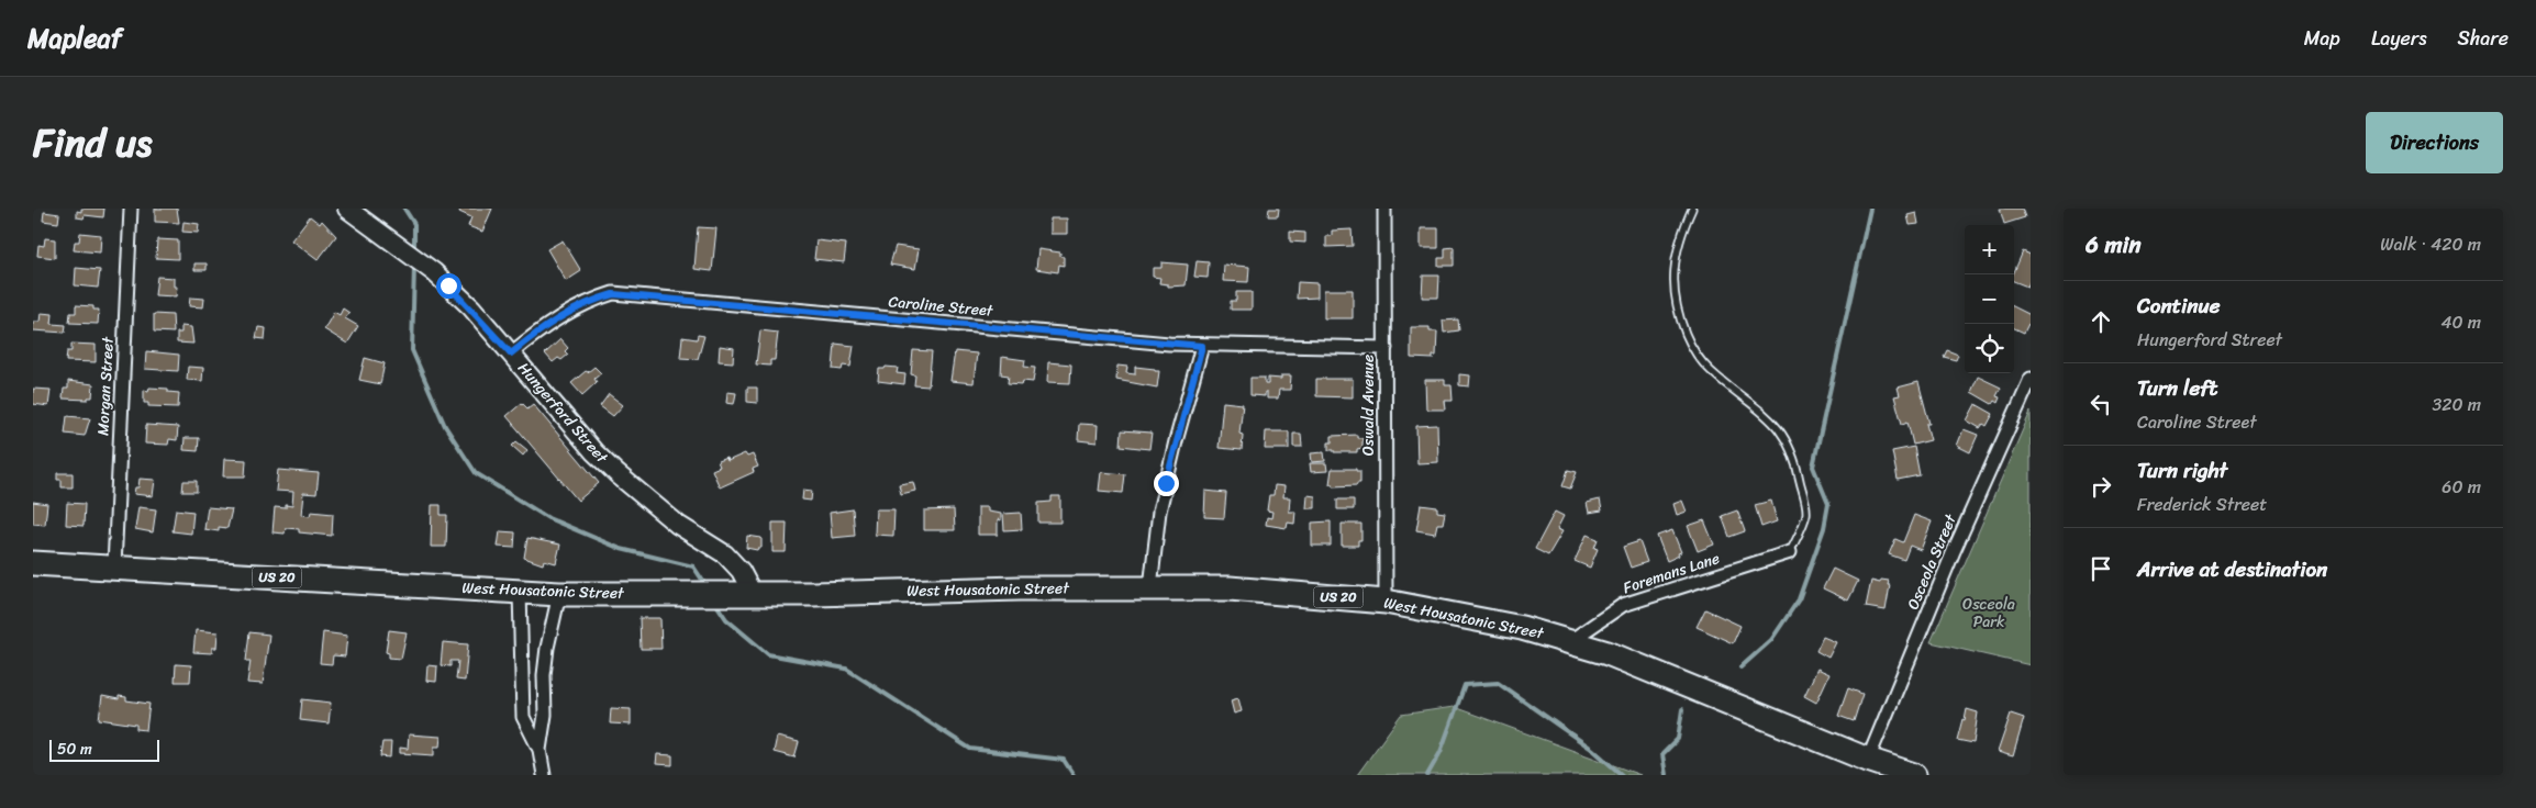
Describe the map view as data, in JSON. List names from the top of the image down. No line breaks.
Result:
{"streets":{"highway":["US 20","West Housatonic Street"],"street":["Caroline Street","Morgan Street","Oswald Avenue","Hungerford Street","Osceola Street","Foremans Lane"]},"crossings":[["Caroline Street","Oswald Avenue"],["Caroline Street","Hungerford Street"],["Morgan Street","West Housatonic Street"],["Oswald Avenue","West Housatonic Street"],["Hungerford Street","West Housatonic Street"],["Osceola Street","West Housatonic Street"],["Foremans Lane","West Housatonic Street"]],"parks":["Osceola Park"],"scale_bar":"50 m","page":{"header":"Mapleaf","nav":["Map","Layers","Share"],"title":"Find us","buttons":"Directions","heading":["6 min","Walk · 420 m"],"map_buttons":["+","−"],"list":[["Continue","Hungerford Street","40 m"],["Turn left","Caroline Street","320 m"],["Turn right","Frederick Street","60 m"],"Arrive at destination"],"scale":"50 m"}}
